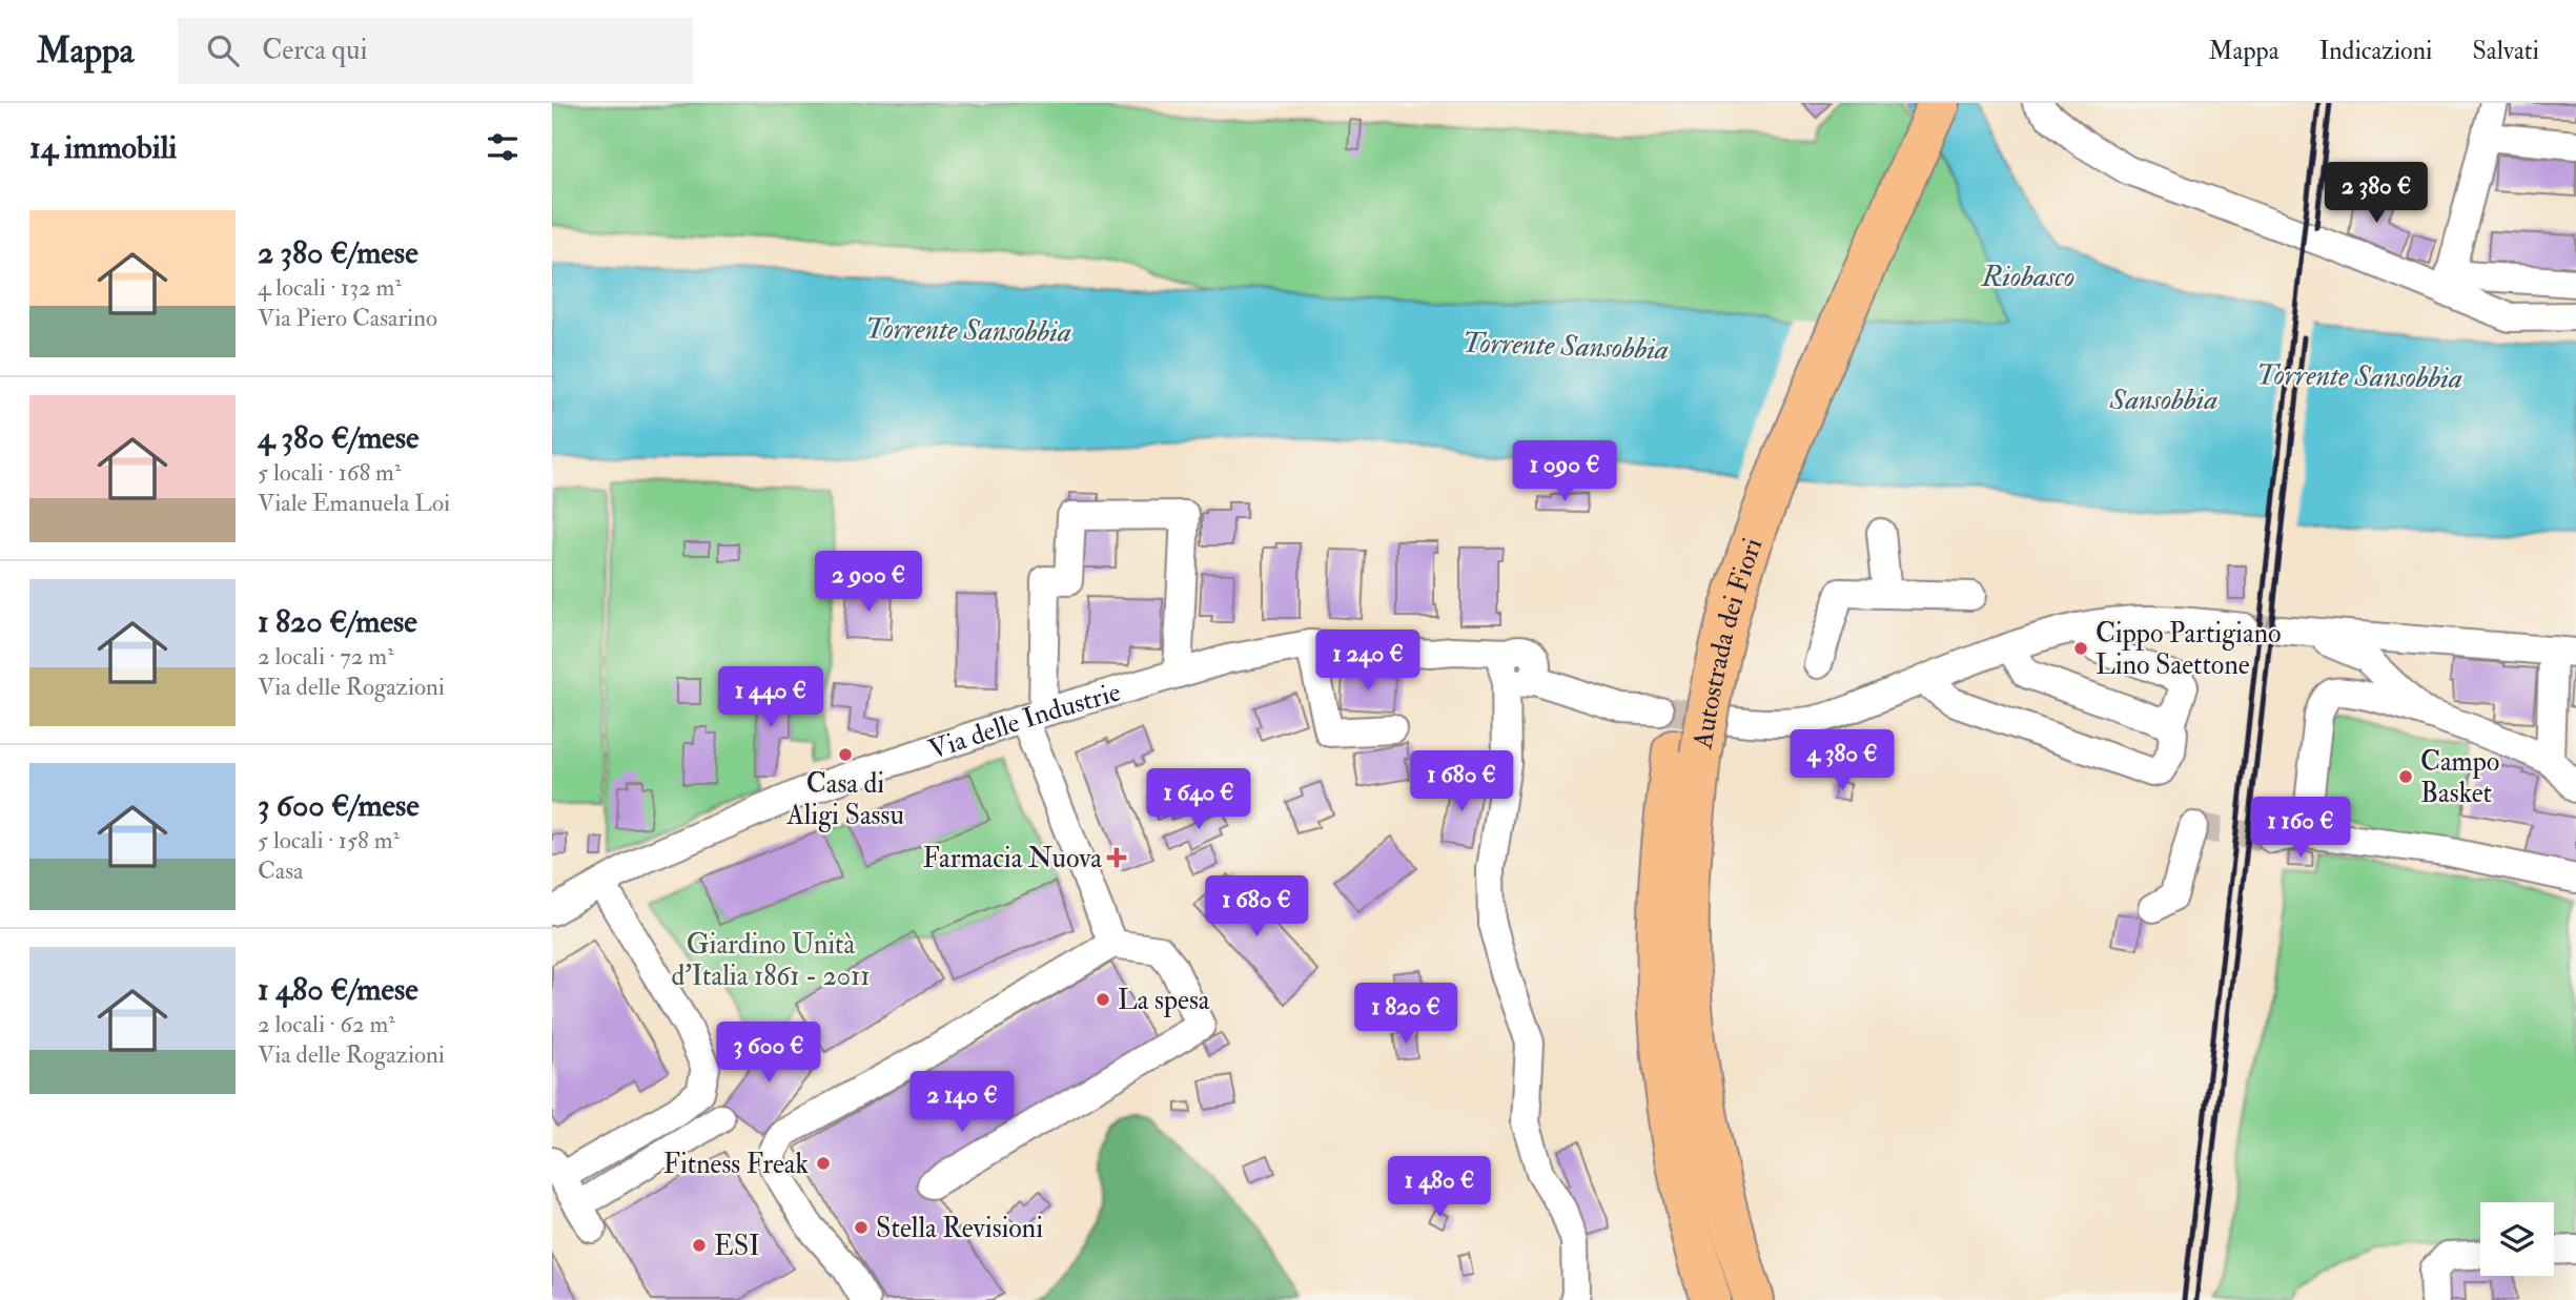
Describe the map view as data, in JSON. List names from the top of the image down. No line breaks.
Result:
{"streets":{"highway":["Autostrada dei Fiori"],"street":["Via delle Industrie"]},"water":["Riobasco","Torrente Sansobbia","Sansobbia"],"parks":["Giardino Unità d'Italia 1861 - 2011"],"places":{"other":["Cippo Partigiano Lino Saettone","Casa di Aligi Sassu","Campo Basket","La spesa","Fitness Freak","Stella Revisioni","ESI"],"health":["Farmacia Nuova"]},"page":{"header":"Mappa","search":"Cerca qui","nav":["Mappa","Indicazioni","Salvati"],"heading":"14 immobili","price":["2 380 €","1 090 €","2 900 €","1 240 €","1 440 €","4 380 €","1 680 €","1 640 €","1 160 €","1 680 €","1 820 €","3 600 €","2 140 €","1 480 €"],"list":[{"name":"2 380 €/mese","note":"4 locali · 132 m² · Via Piero Casarino"},{"name":"4 380 €/mese","note":"5 locali · 168 m² · Viale Emanuela Loi"},{"name":"1 820 €/mese","note":"2 locali · 72 m² · Via delle Rogazioni"},{"name":"3 600 €/mese","note":"5 locali · 158 m² · Casa"},{"name":"1 480 €/mese","note":"2 locali · 62 m² · Via delle Rogazioni"}]}}
